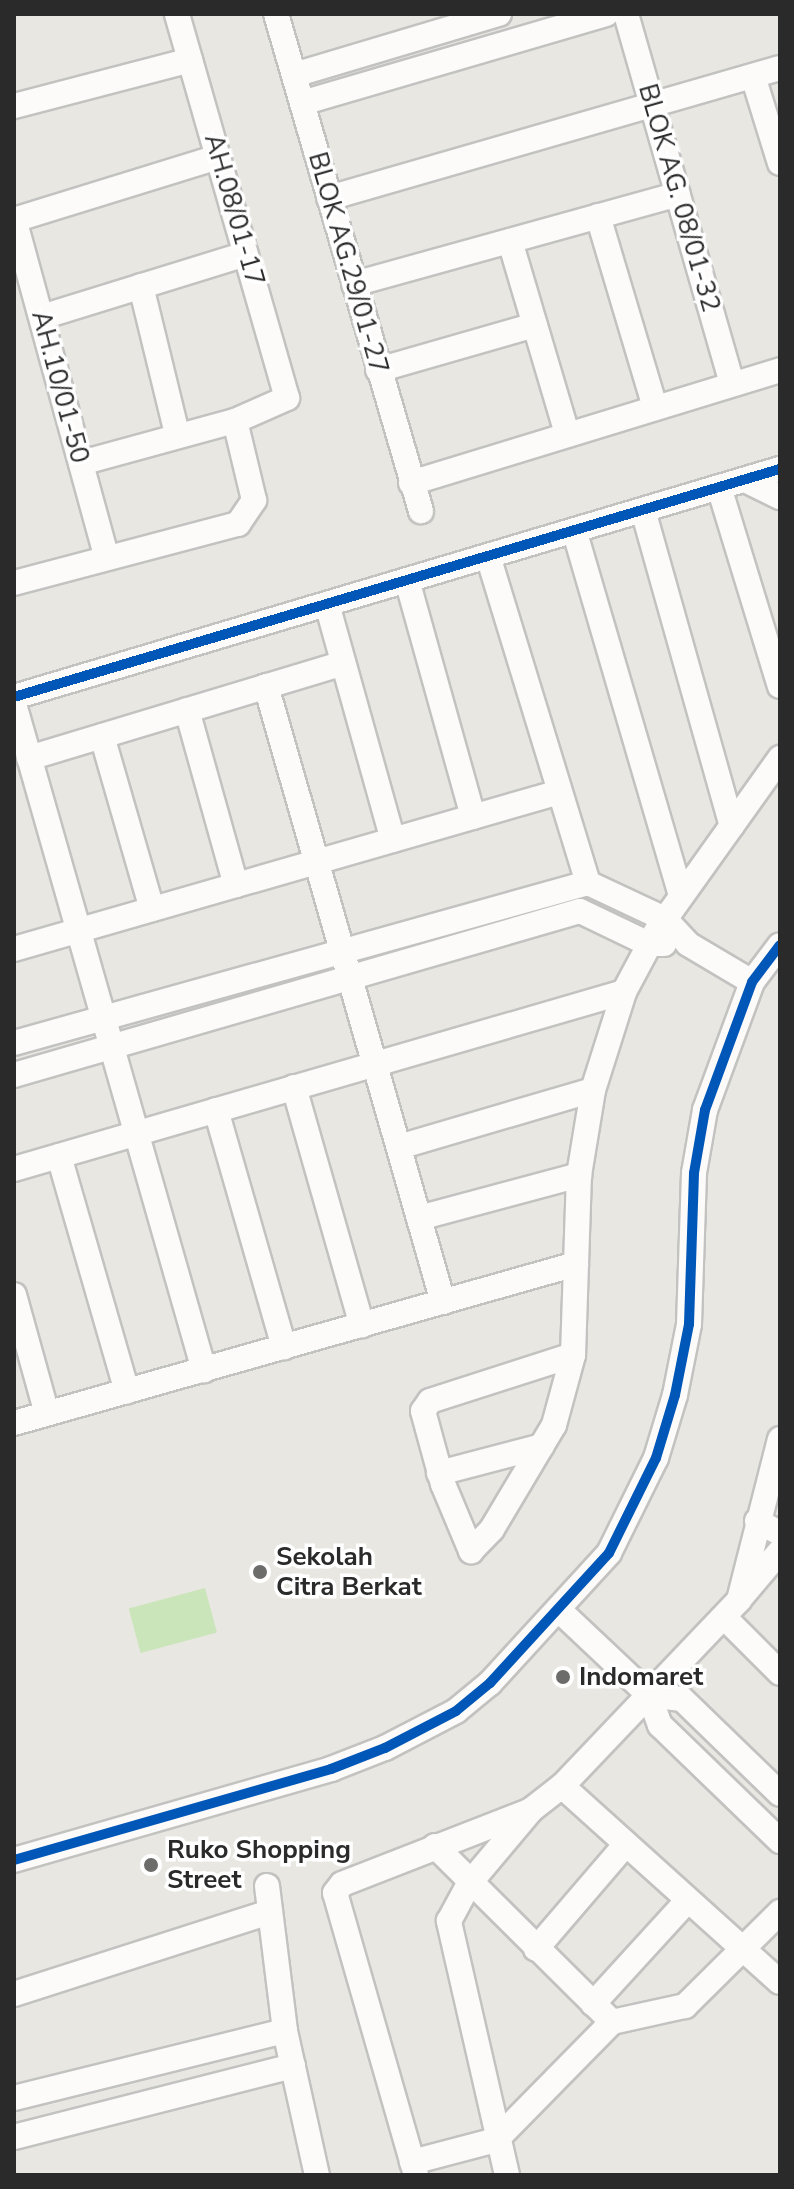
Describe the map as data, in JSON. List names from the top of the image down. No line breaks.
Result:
{"streets":{"street":["BLOK AG. 08/01-32","AH.08/01-17","BLOK AG.29/01-27","AH.10/01-50"]},"places":["Sekolah Citra Berkat","Indomaret","Ruko Shopping Street"]}
